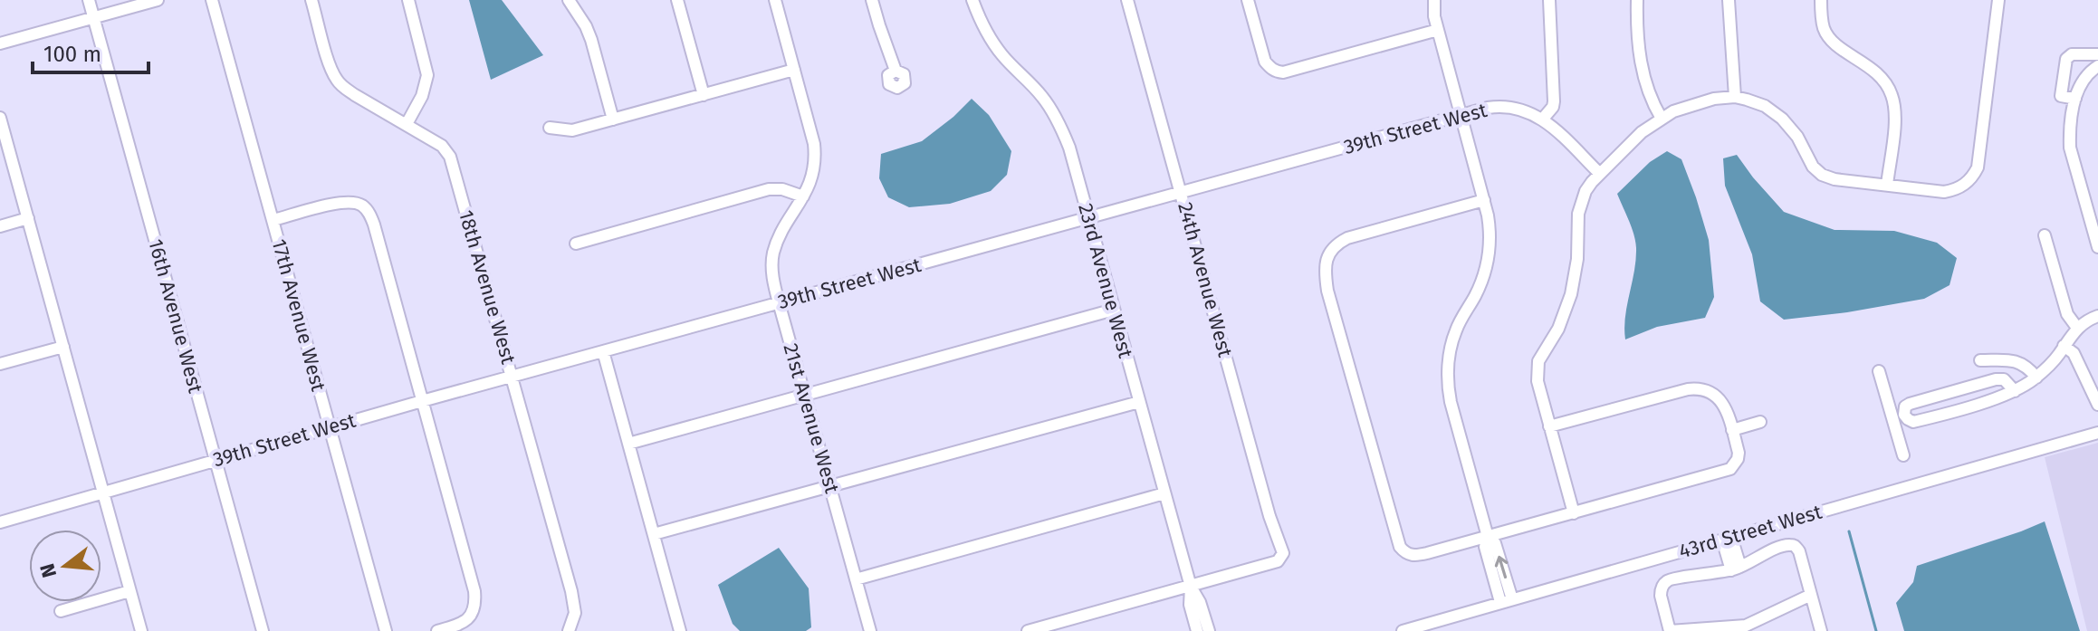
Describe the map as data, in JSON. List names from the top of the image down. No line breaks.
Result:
{"streets":{"street":["39th Street West","24th Avenue West","23rd Avenue West","18th Avenue West","17th Avenue West","16th Avenue West","21st Avenue West","43rd Street West"]},"crossings":[["39th Street West","24th Avenue West"],["39th Street West","23rd Avenue West"],["39th Street West","18th Avenue West"],["39th Street West","17th Avenue West"],["39th Street West","16th Avenue West"],["39th Street West","21st Avenue West"],["24th Avenue West","23rd Avenue West"]],"scale_bar":"100 m","north":"left"}
